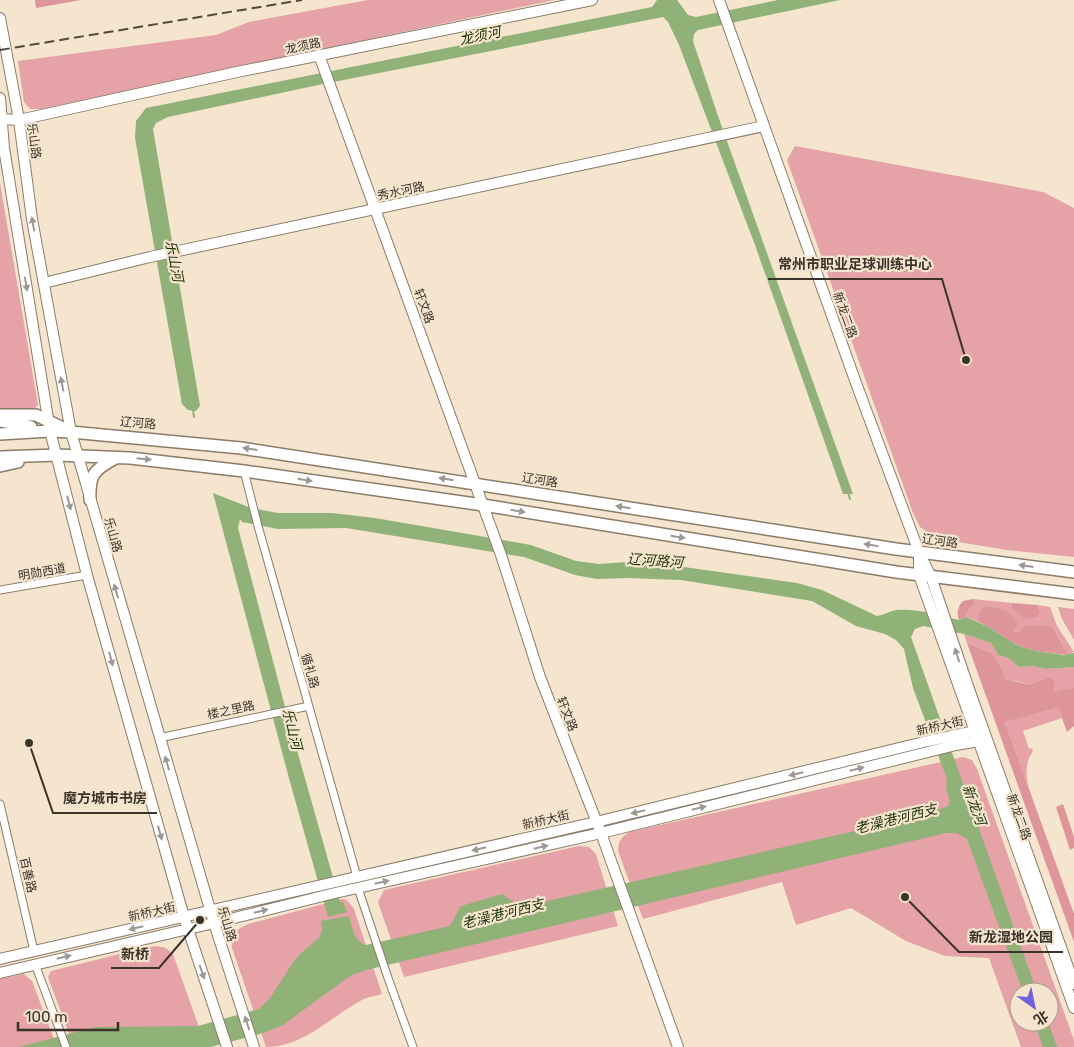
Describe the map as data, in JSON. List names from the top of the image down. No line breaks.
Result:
{"streets":{"main road":["辽河路"],"street":["龙须路","乐山路","秀水河路","轩文路","新龙二路","明勋西道","循礼路","楼之里路","新桥大街","百善路"]},"crossings":[["龙须路","乐山路"],["龙须路","轩文路"],["乐山路","秀水河路"],["乐山路","辽河路"],["乐山路","楼之里路"],["乐山路","新桥大街"],["秀水河路","轩文路"],["秀水河路","新龙二路"],["轩文路","辽河路"],["轩文路","新桥大街"],["新龙二路","辽河路"],["新龙二路","新桥大街"],["循礼路","楼之里路"],["循礼路","新桥大街"],["新桥大街","百善路"]],"water":["龙须河","乐山河","辽河路河","新龙河","老澡港河西支"],"places":["常州市职业足球训练中心","魔方城市书房","新龙湿地公园","新桥"],"scale_bar":"100 m","north":"bottom right"}
